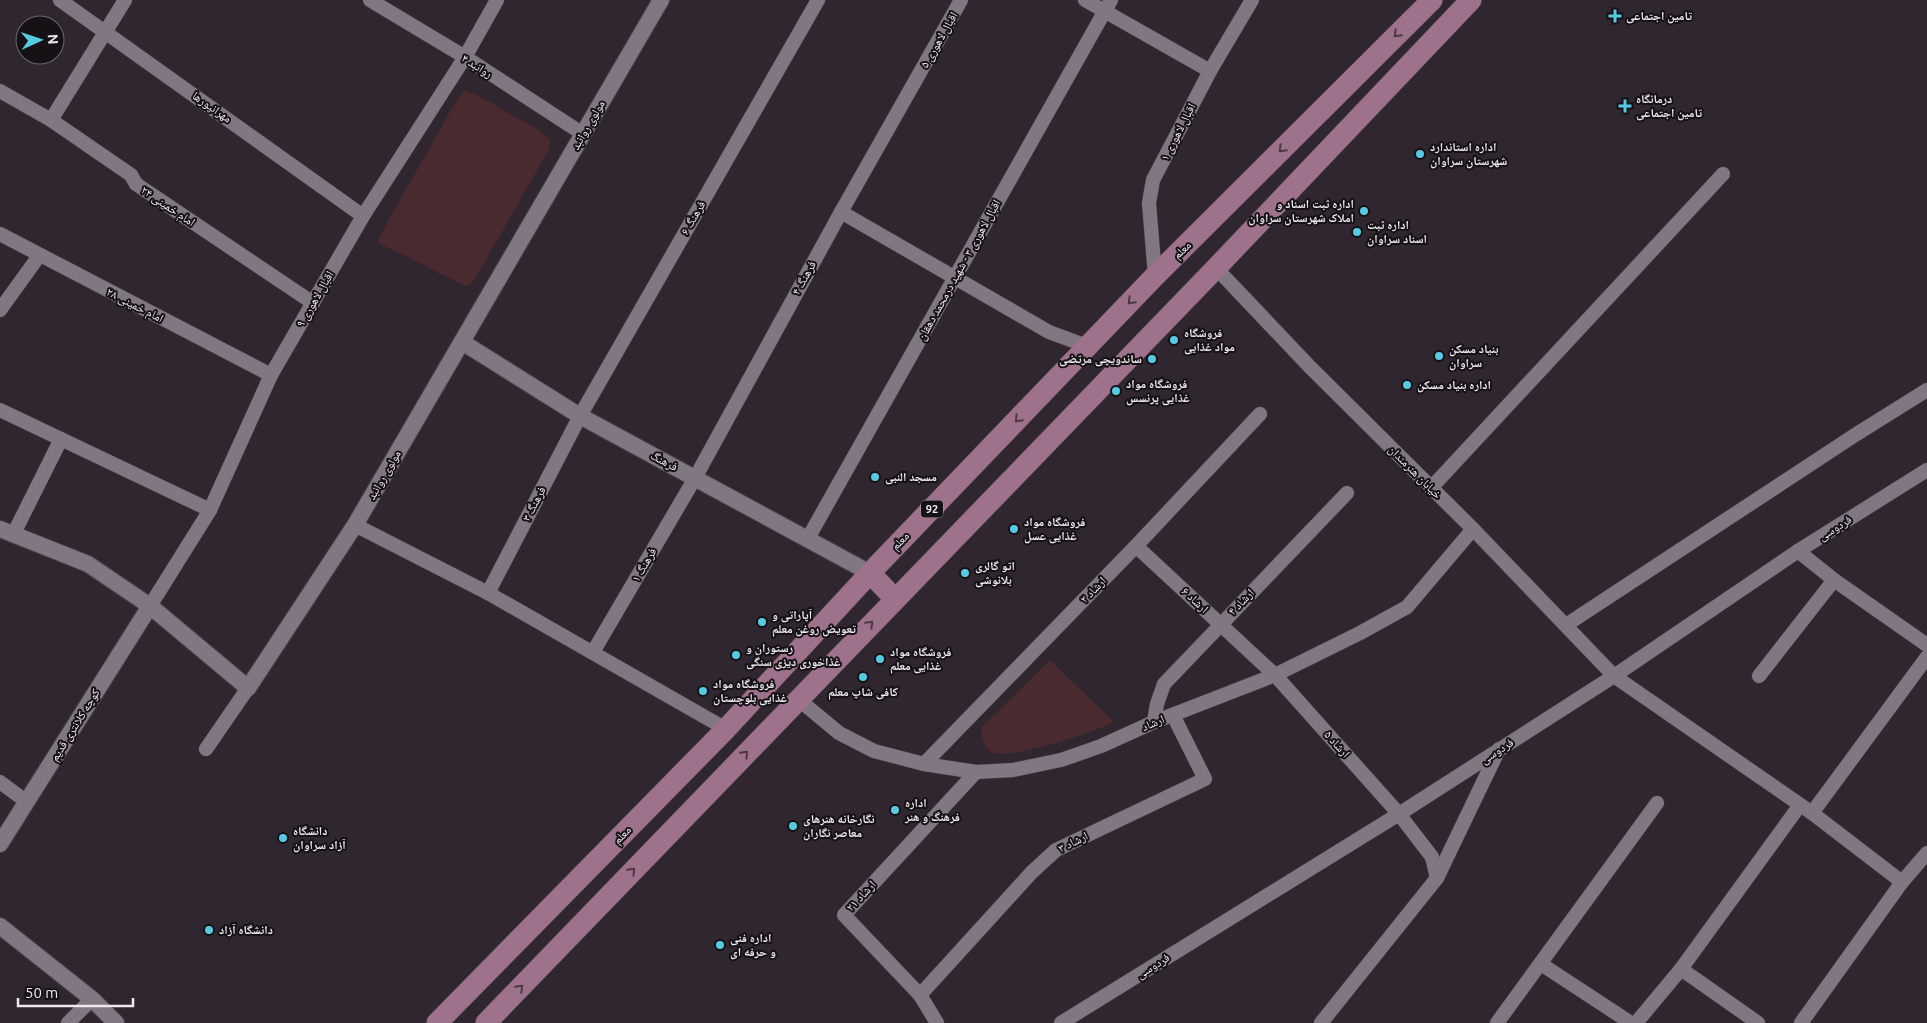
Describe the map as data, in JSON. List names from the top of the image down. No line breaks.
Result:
{"streets":{"main road":["معلم","92"],"street":["اقبال لاهوری ۵","روانبد ۴","مهرانپورها","مولوی روانبد","اقبال لاهوری ۱","امام خمینی ۲۴","فرهنگ ۶","اقبال لاهوری ۳ - شهید درمحمد دهقان","فرهنگ ۴","اقبال لاهوری ۹","امام خمینی ۲۸","فرهنگ","خیابان هنرمندان","فرهنگ ۳","فردوسی","فرهنگ ۱","ارشاد ۲","ارشاد ۶","ارشاد ۴","ارشاد","کوچه کلانتری قدیم","ارشاد ۵","ارشاد ۳","ارشاد ۲۱"]},"crossings":[["اقبال لاهوری ۵","فرهنگ ۴"],["روانبد ۴","مولوی روانبد"],["روانبد ۴","اقبال لاهوری ۹"],["مهرانپورها","اقبال لاهوری ۹"],["مولوی روانبد","فرهنگ"],["اقبال لاهوری ۱","معلم"],["امام خمینی ۲۴","اقبال لاهوری ۹"],["فرهنگ ۶","فرهنگ"],["فرهنگ ۶","فرهنگ ۳"],["معلم","فرهنگ"],["اقبال لاهوری ۳ - شهید درمحمد دهقان","فرهنگ"],["فرهنگ ۴","فرهنگ"],["فرهنگ ۴","فرهنگ ۱"],["اقبال لاهوری ۹","امام خمینی ۲۸"],["اقبال لاهوری ۹","کوچه کلانتری قدیم"],["فرهنگ","فرهنگ ۳"],["فرهنگ","فرهنگ ۱"],["خیابان هنرمندان","فردوسی"],["خیابان هنرمندان","ارشاد"],["فردوسی","ارشاد ۵"],["ارشاد ۲","ارشاد ۶"],["ارشاد ۲","ارشاد"],["ارشاد ۶","ارشاد ۴"],["ارشاد ۶","ارشاد"],["ارشاد ۶","ارشاد ۵"],["ارشاد ۴","ارشاد"],["ارشاد","ارشاد ۵"],["ارشاد","ارشاد ۳"],["ارشاد","ارشاد ۲۱"],["ارشاد ۳","ارشاد ۲۱"]],"places":{"health":["تامین اجتماعی","درمانگاه تامین اجتماعی"],"other":["اداره استاندارد شهرستان سراوان","اداره ثبت اسناد و املاک شهرستان سراوان","اداره ثبت اسناد سراوان","فروشگاه مواد غذایی","بنیاد مسکن سراوان","ساندویچی مرتضی","اداره بنیاد مسکن","فروشگاه مواد غذایی پرنسس","مسجد النبی","فروشگاه مواد غذایی عسل","اتو گالری بلانوشی","آپاراتی و تعویض روغن معلم","رستوران و غذاخوری دیزی سنگی","فروشگاه مواد غذایی معلم","کافی شاپ معلم","فروشگاه مواد غذایی بلوچستان","اداره فرهنگ و هنر","نگارخانه هنرهای معاصر نگاران","دانشگاه آزاد سراوان","دانشگاه آزاد","اداره فنی و حرفه ای"]},"scale_bar":"50 m","north":"right"}
